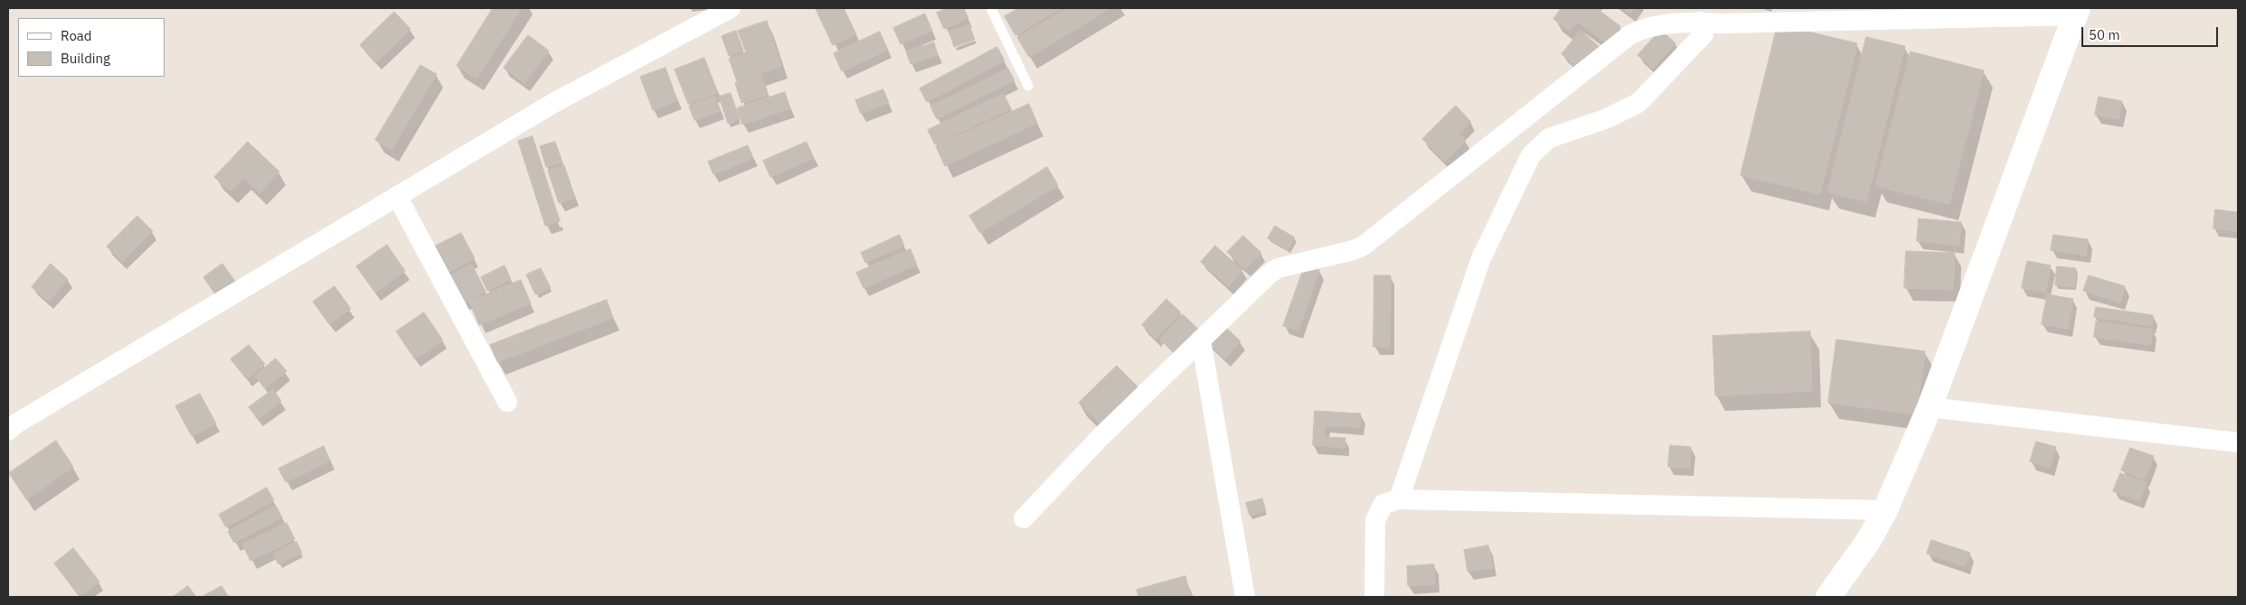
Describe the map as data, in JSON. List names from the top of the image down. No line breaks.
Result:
{"legend":["Road","Building"],"scale_bar":"50 m"}
